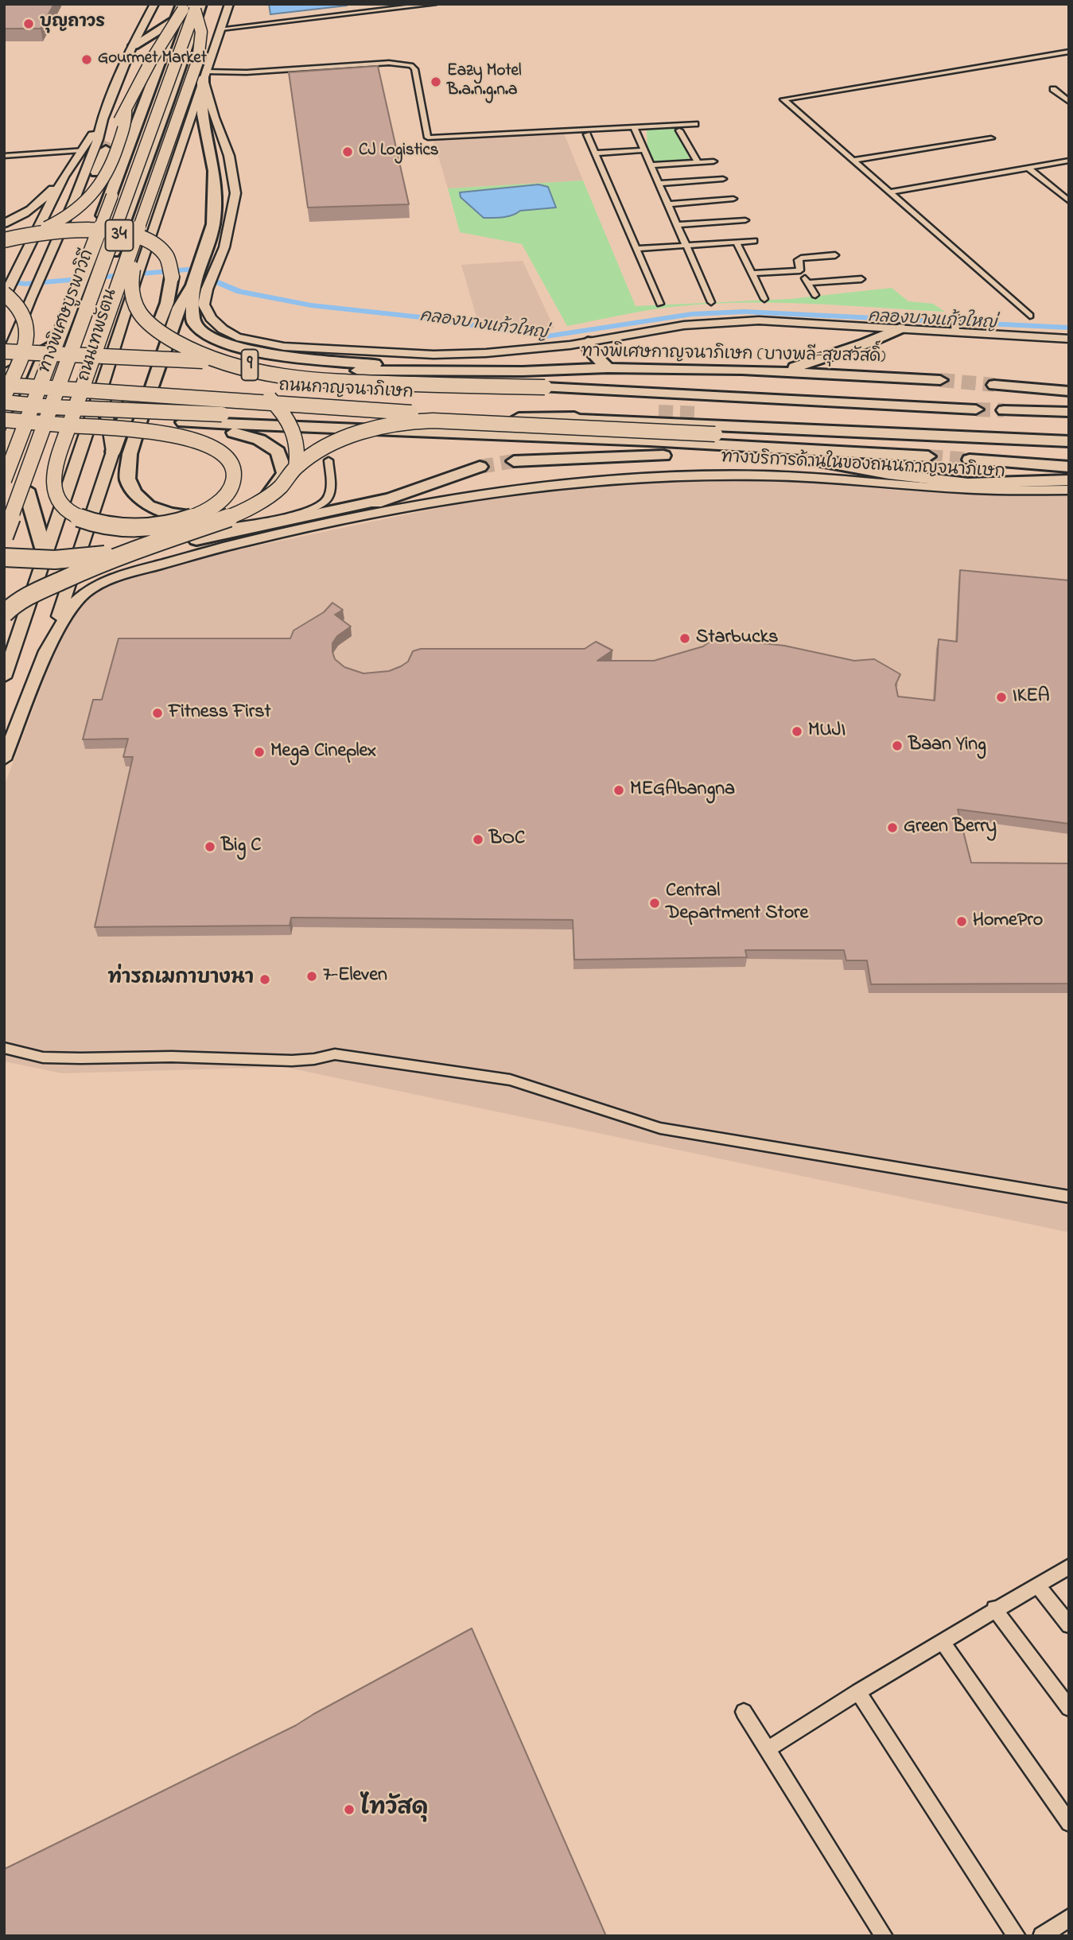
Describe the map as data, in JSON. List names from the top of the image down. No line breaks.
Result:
{"streets":{"highway":["34","ทางพิเศษบูรพาวิถี","ถนนเทพรัตน","ทางพิเศษกาญจนาภิเษก (บางพลี-สุขสวัสดิ์)","9","ถนนกาญจนาภิเษก"],"main road":["ทางบริการด้านในของถนนกาญจนาภิเษก"]},"crossings":[["ทางพิเศษบูรพาวิถี","ถนนเทพรัตน"],["ทางพิเศษกาญจนาภิเษก (บางพลี-สุขสวัสดิ์)","ถนนกาญจนาภิเษก"]],"water":["คลองบางแก้วใหญ่"],"places":["บุญถาวร","Gourmet Market","Eazy Motel B.a.n.g.n.a","CJ Logistics","Starbucks","IKEA","Fitness First","MUJI","Baan Ying","Mega Cineplex","MEGAbangna","Green Berry","BOC","Big C","Central Department Store","HomePro","7-Eleven","ท่ารถเมกาบางนา","ไทวัสดุ"]}
